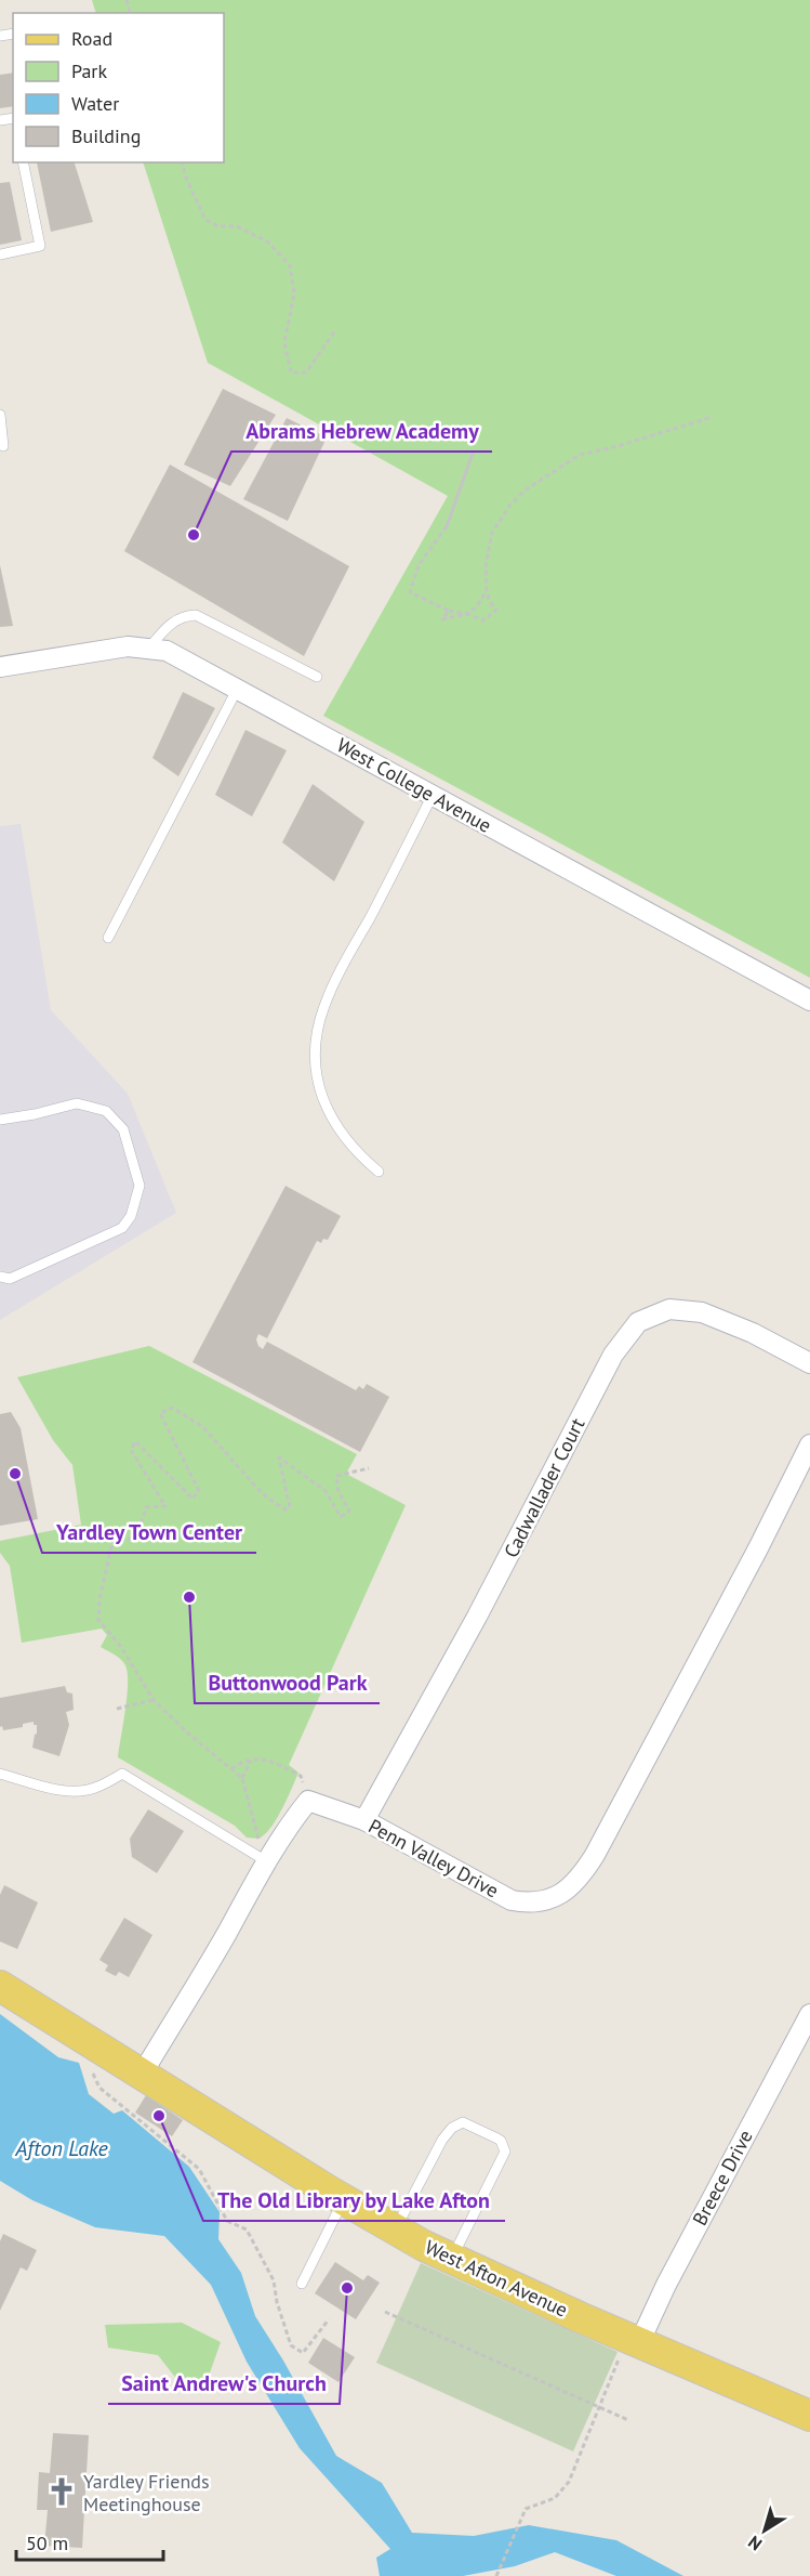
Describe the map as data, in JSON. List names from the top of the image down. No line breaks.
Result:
{"streets":{"main road":["West Afton Avenue"],"street":["West College Avenue","Cadwallader Court","Penn Valley Drive","Breece Drive"]},"crossings":[["Cadwallader Court","Penn Valley Drive"],["Breece Drive","West Afton Avenue"]],"water":["Afton Lake"],"places":{"other":["Abrams Hebrew Academy","Yardley Town Center","Buttonwood Park","The Old Library by Lake Afton","Saint Andrew's Church"],"church":["Yardley Friends Meetinghouse"]},"legend":["Road","Park","Water","Building"],"scale_bar":"50 m","north":"bottom left"}
